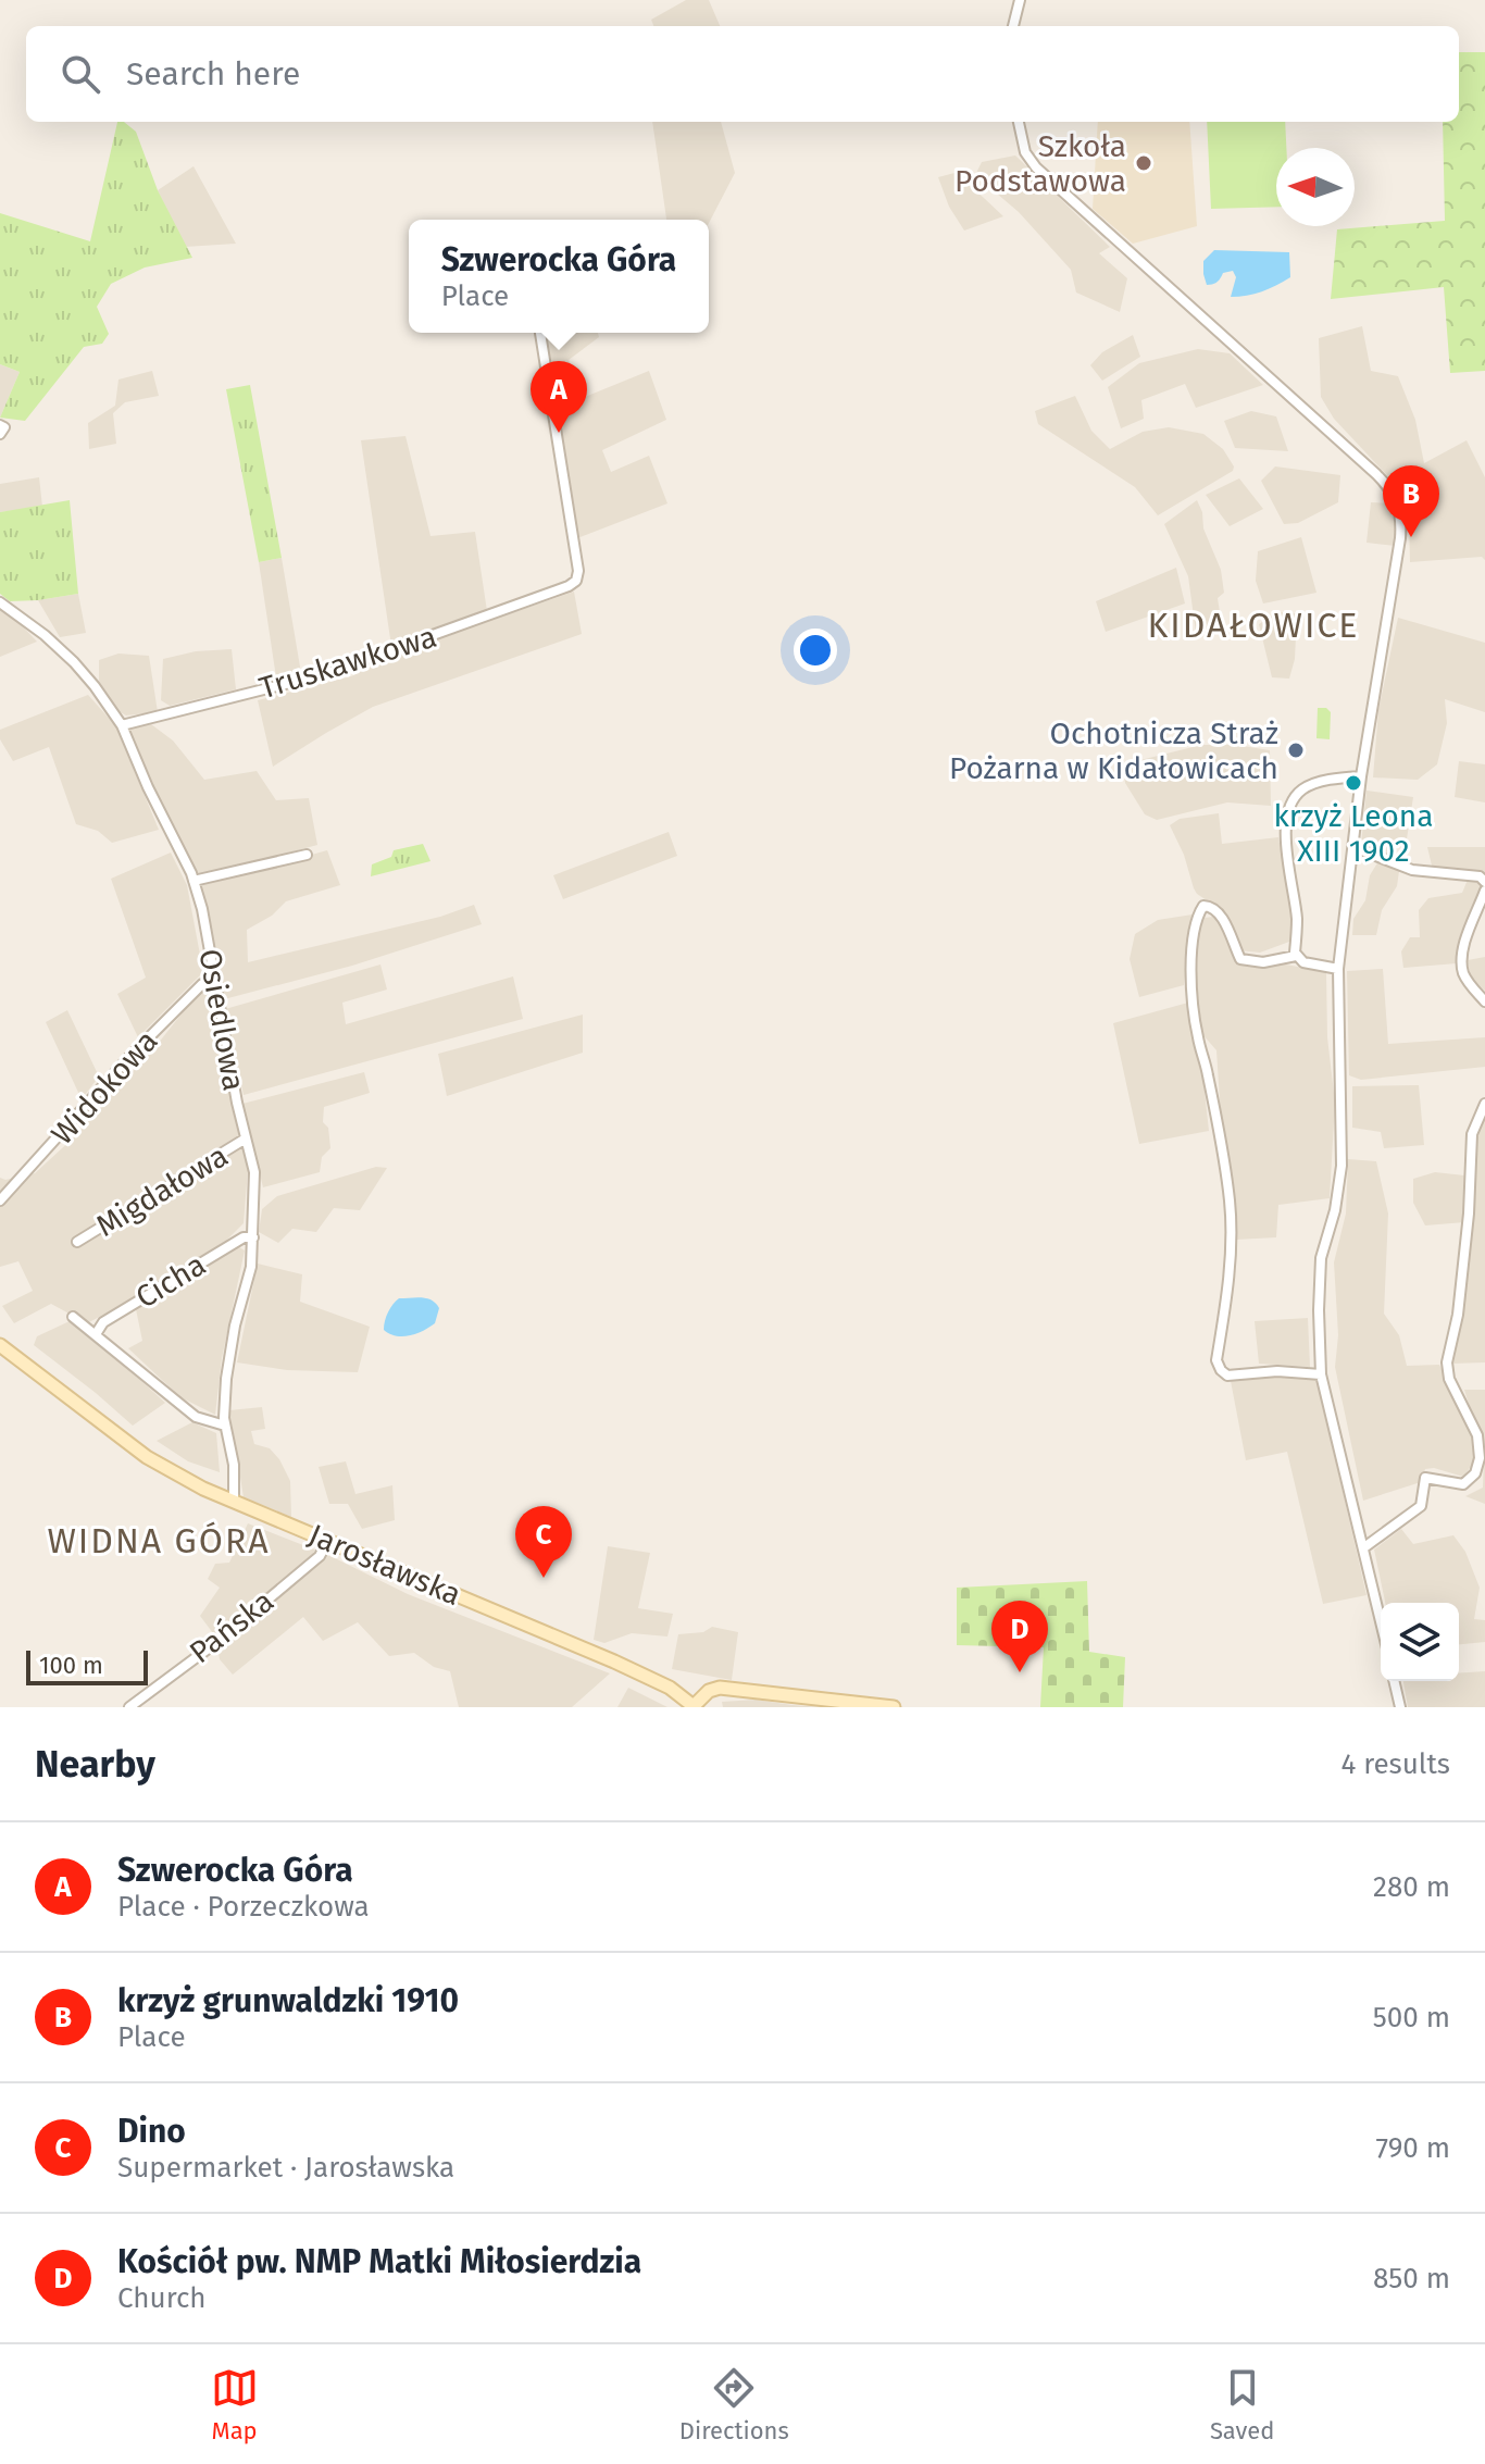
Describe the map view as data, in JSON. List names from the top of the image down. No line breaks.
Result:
{"streets":{"main road":["Jarosławska"],"street":["Truskawkowa","Osiedlowa","Widokowa","Migdałowa","Cicha","Pańska"]},"crossings":[["Truskawkowa","Osiedlowa"],["Osiedlowa","Widokowa"],["Osiedlowa","Migdałowa"],["Osiedlowa","Cicha"],["Osiedlowa","Jarosławska"],["Jarosławska","Pańska"]],"districts":["KIDAŁOWICE","WIDNA GÓRA"],"places":["Szkoła Podstawowa","Ochotnicza Straż Pożarna w Kidałowicach","krzyż Leona XIII 1902"],"scale_bar":"100 m","north":"left","page":{"search":"Search here","popup":["Szwerocka Góra","Place"],"pins":["A","B","C","D"],"scale":"100 m","heading":["Nearby","4 results"],"list":[{"mark":"A","name":"Szwerocka Góra","note":"Place · Porzeczkowa","value":"280 m"},{"mark":"B","name":"krzyż grunwaldzki 1910","note":"Place","value":"500 m"},{"mark":"C","name":"Dino","note":"Supermarket · Jarosławska","value":"790 m"},{"mark":"D","name":"Kościół pw. NMP Matki Miłosierdzia","note":"Church","value":"850 m"}],"nav":["Map","Directions","Saved"]}}
